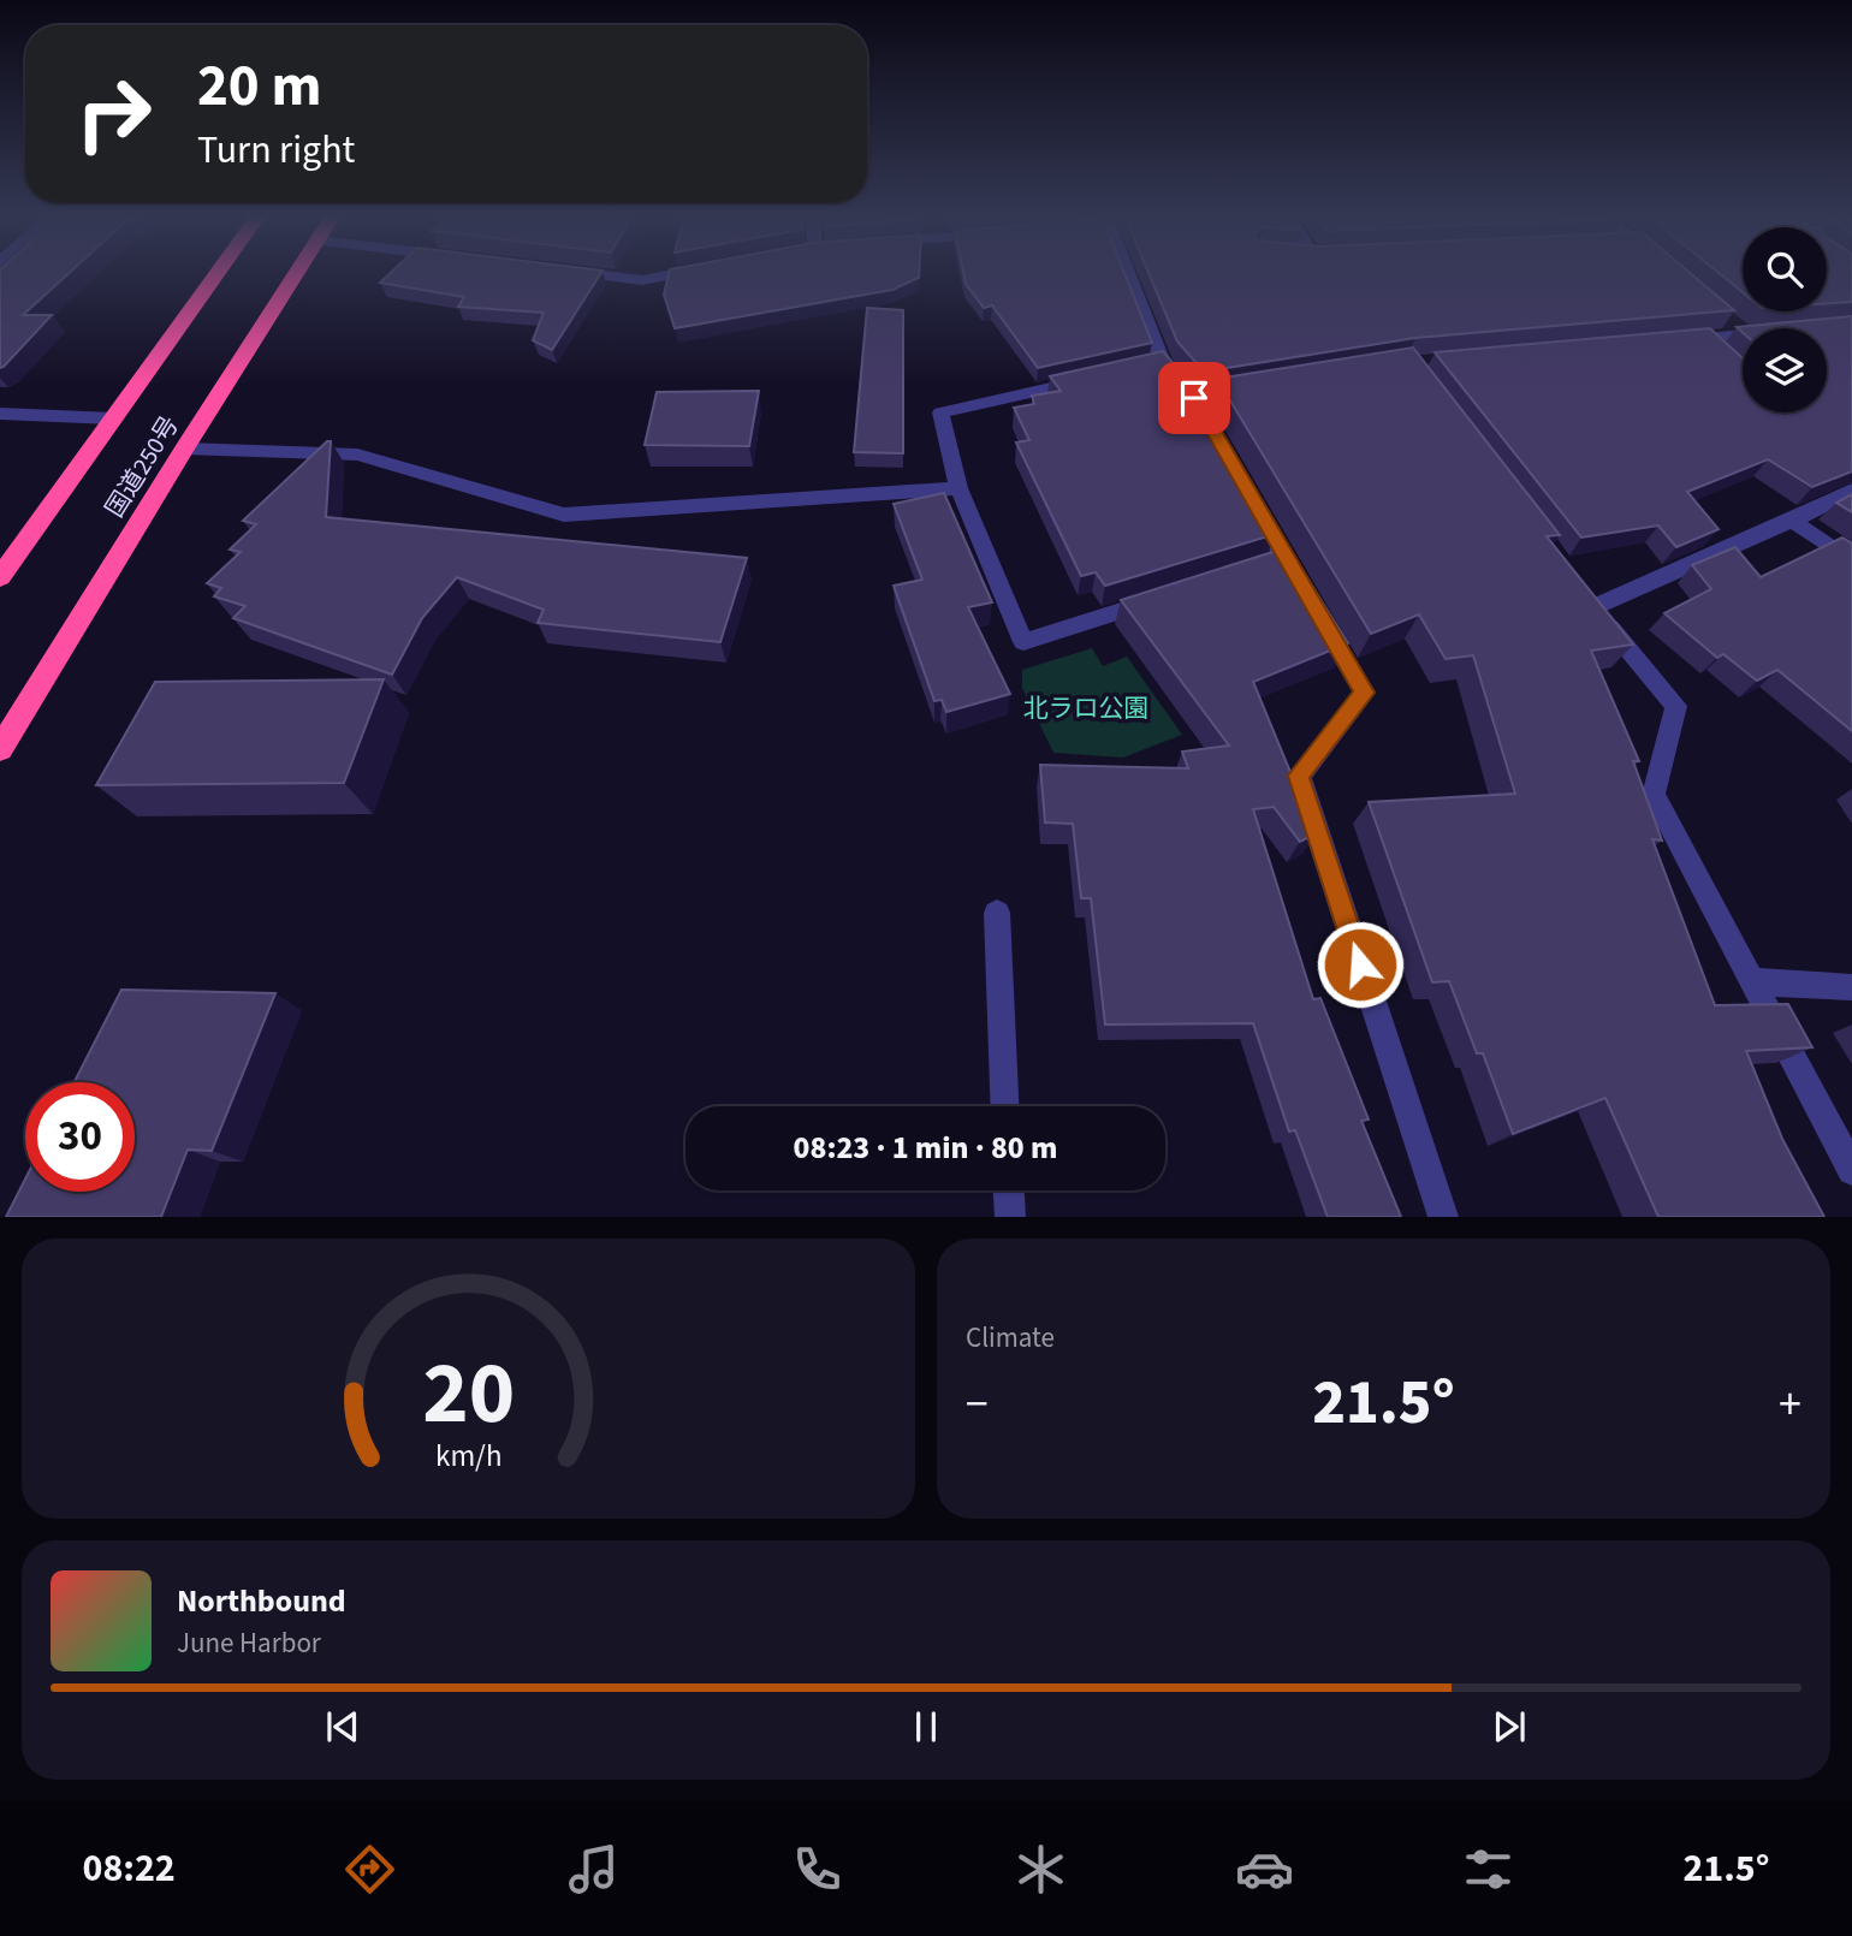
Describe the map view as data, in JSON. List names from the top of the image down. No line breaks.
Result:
{"streets":{"highway":["国道250号"]},"parks":["北ラロ公園"],"page":{"turn":["20 m","Turn right"],"limit":"30","trip":"08:23 · 1 min · 80 m","tile":"Climate","heat":["−","21.5°","+"],"song":["Northbound","June Harbor"],"tabs":["08:22","21.5°"],"gauge":["20","km/h"]}}
